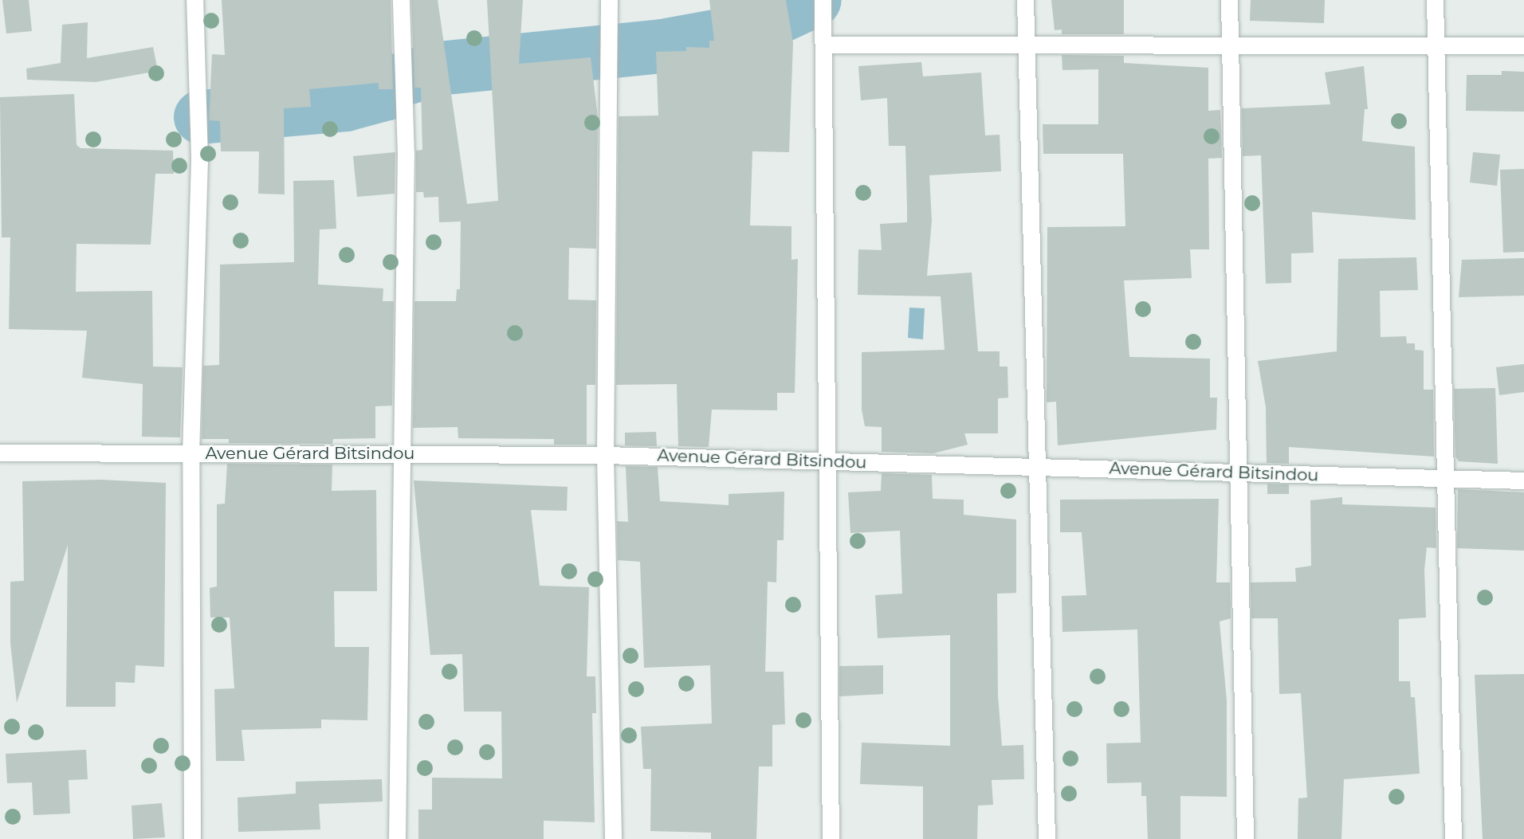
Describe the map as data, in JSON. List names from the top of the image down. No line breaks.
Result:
{"streets":{"street":["Avenue Gérard Bitsindou"]}}
